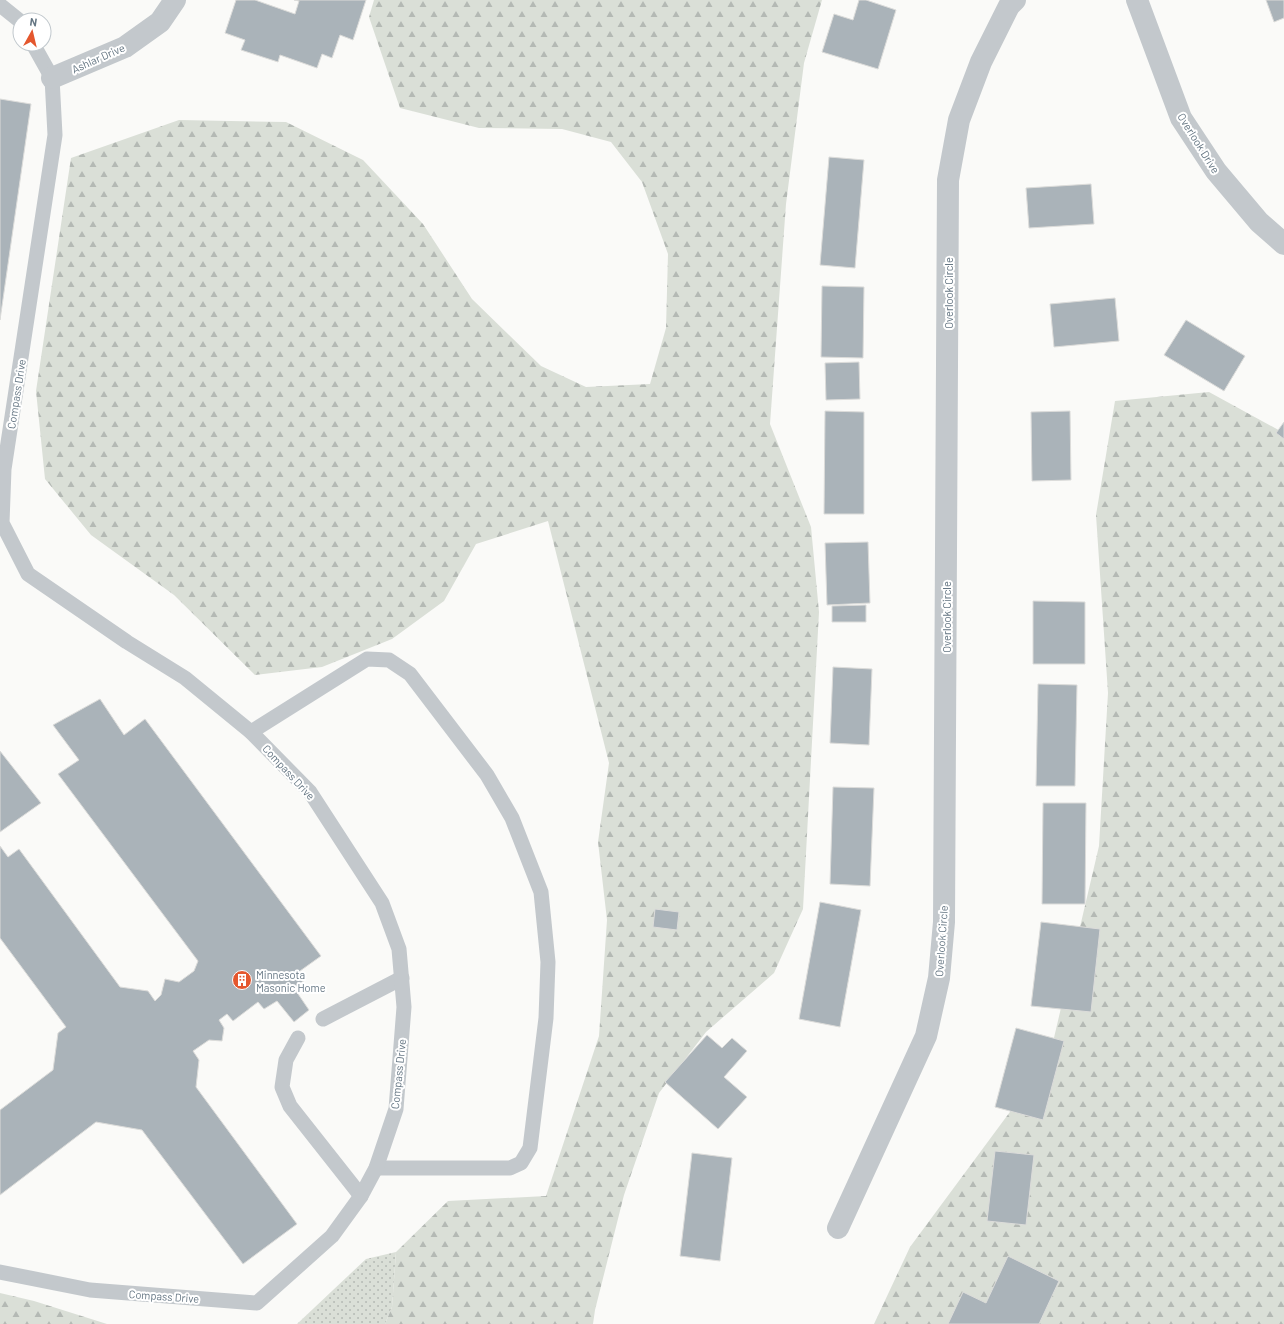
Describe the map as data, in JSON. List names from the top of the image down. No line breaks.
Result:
{"streets":{"street":["Ashlar Drive","Overlook Drive","Overlook Circle"],"lane":["Compass Drive"]},"crossings":[["Ashlar Drive","Compass Drive"]],"places":{"building":["Minnesota Masonic Home"]},"north":"top"}
